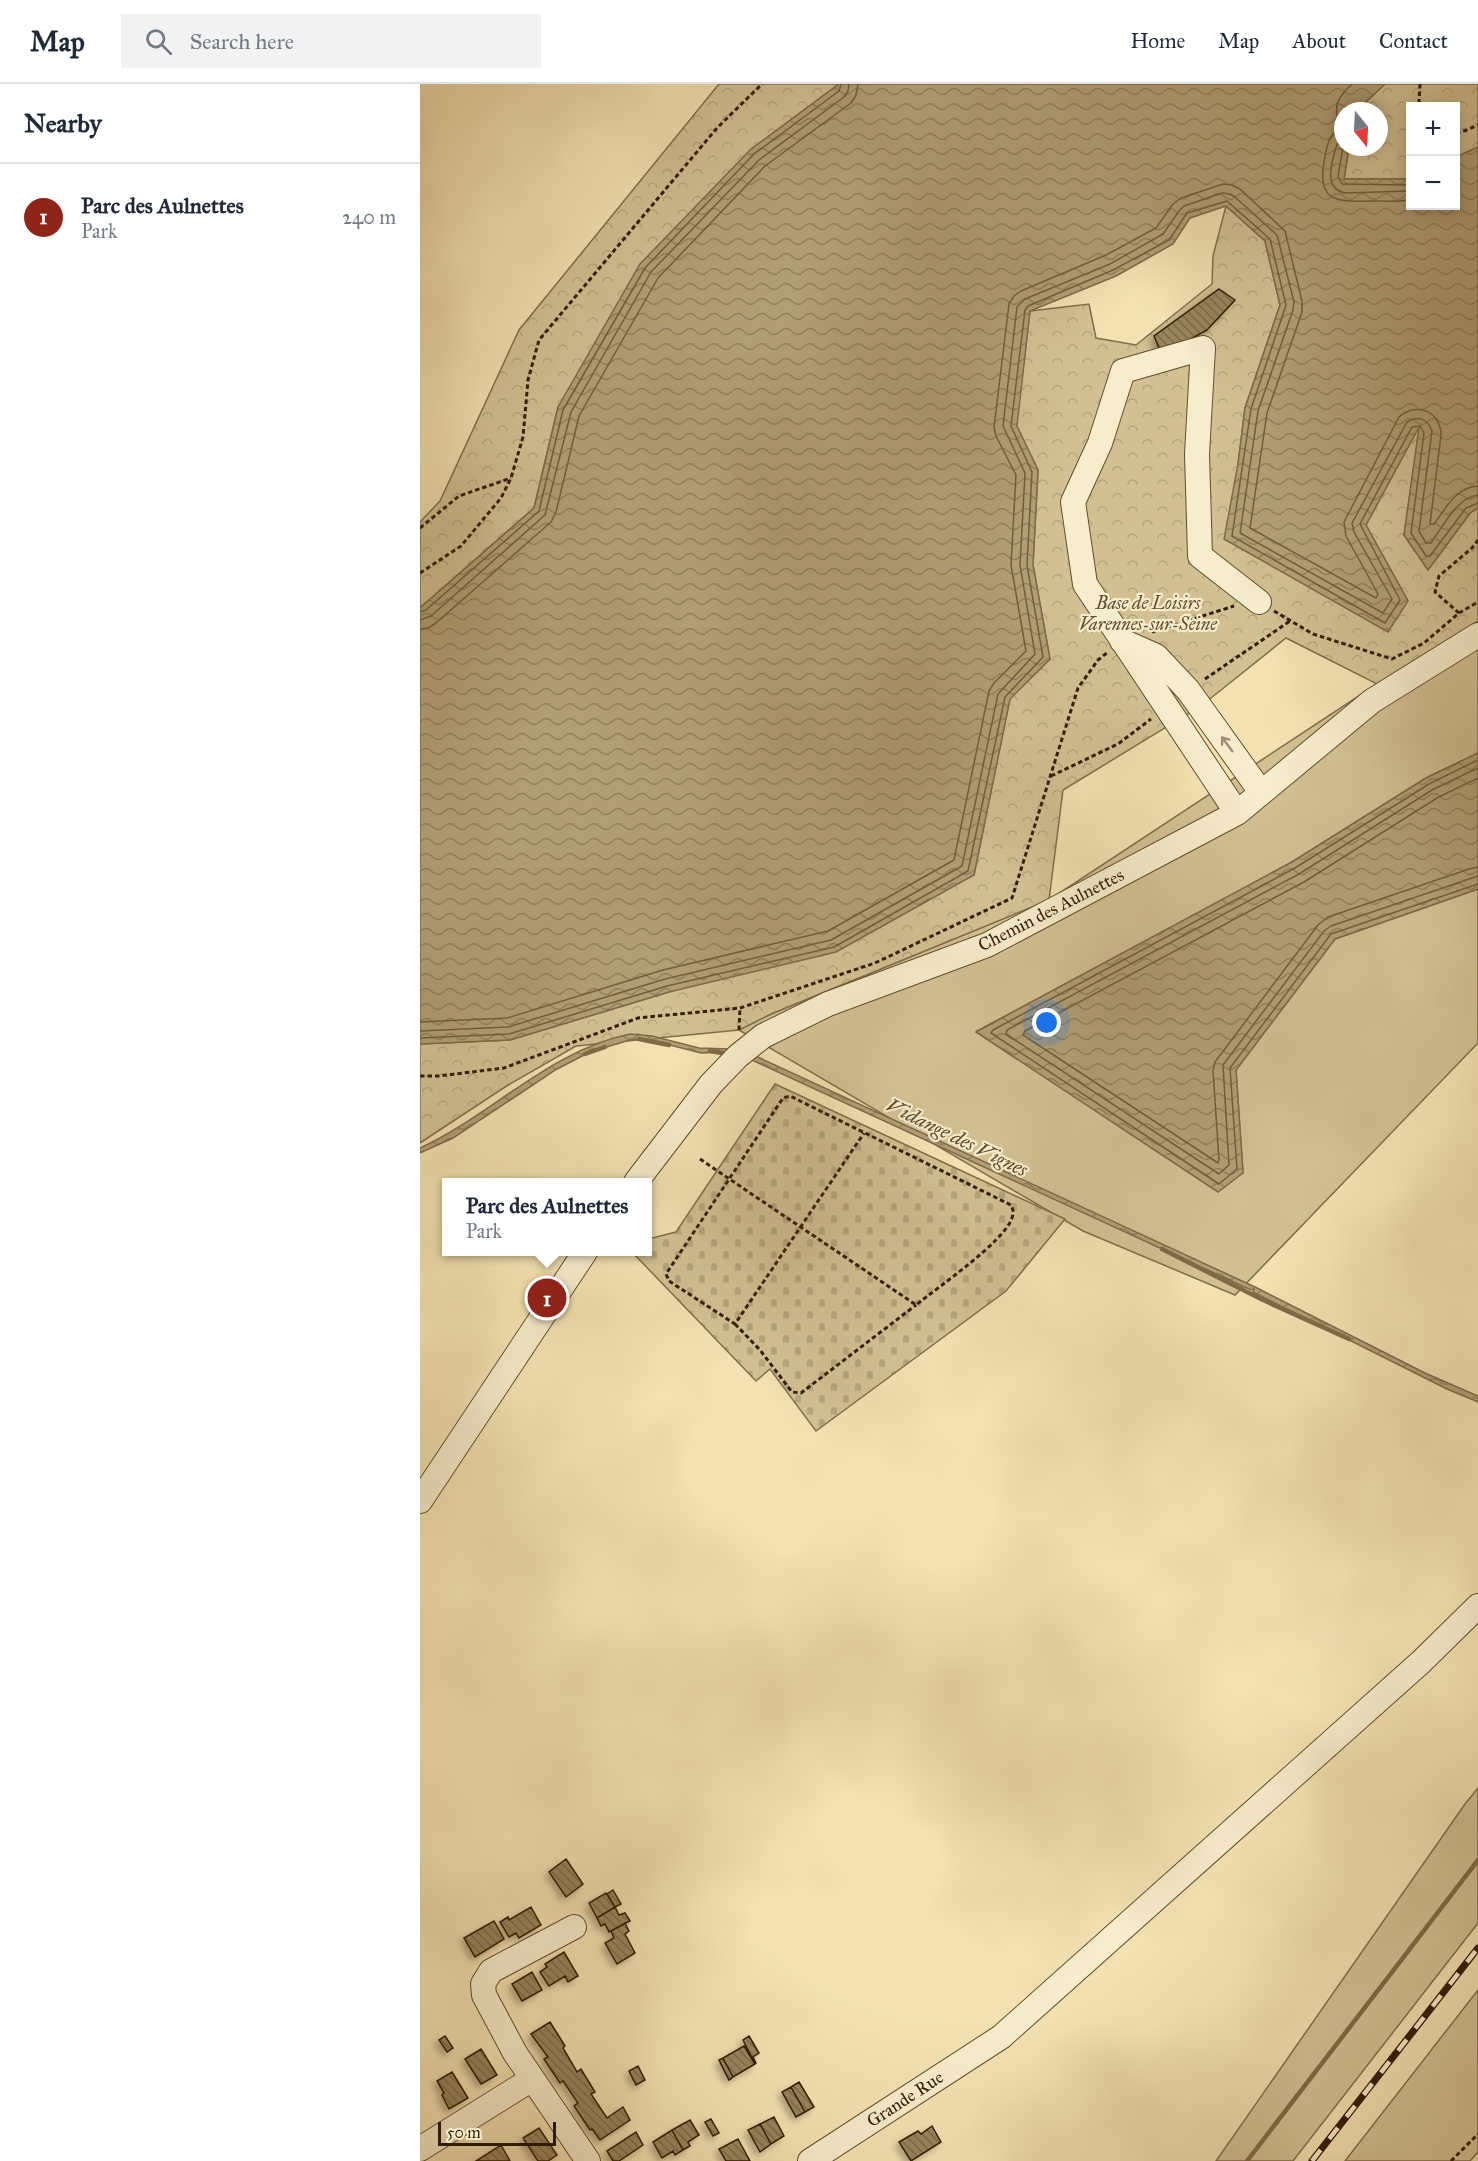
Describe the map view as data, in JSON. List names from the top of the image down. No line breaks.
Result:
{"streets":{"street":["Chemin des Aulnettes","Grande Rue"]},"water":["Vidange des Vignes"],"parks":["Base de Loisirs Varennes-sur-Seine"],"scale_bar":"50 m","north":"bottom","page":{"header":"Map","search":"Search here","nav":["Home","Map","About","Contact"],"heading":"Nearby","map_buttons":["+","−"],"list":[{"mark":"1","name":"Parc des Aulnettes","note":"Park","value":"240 m"}],"popup":["Parc des Aulnettes","Park"],"pins":"1","scale":"50 m"}}
